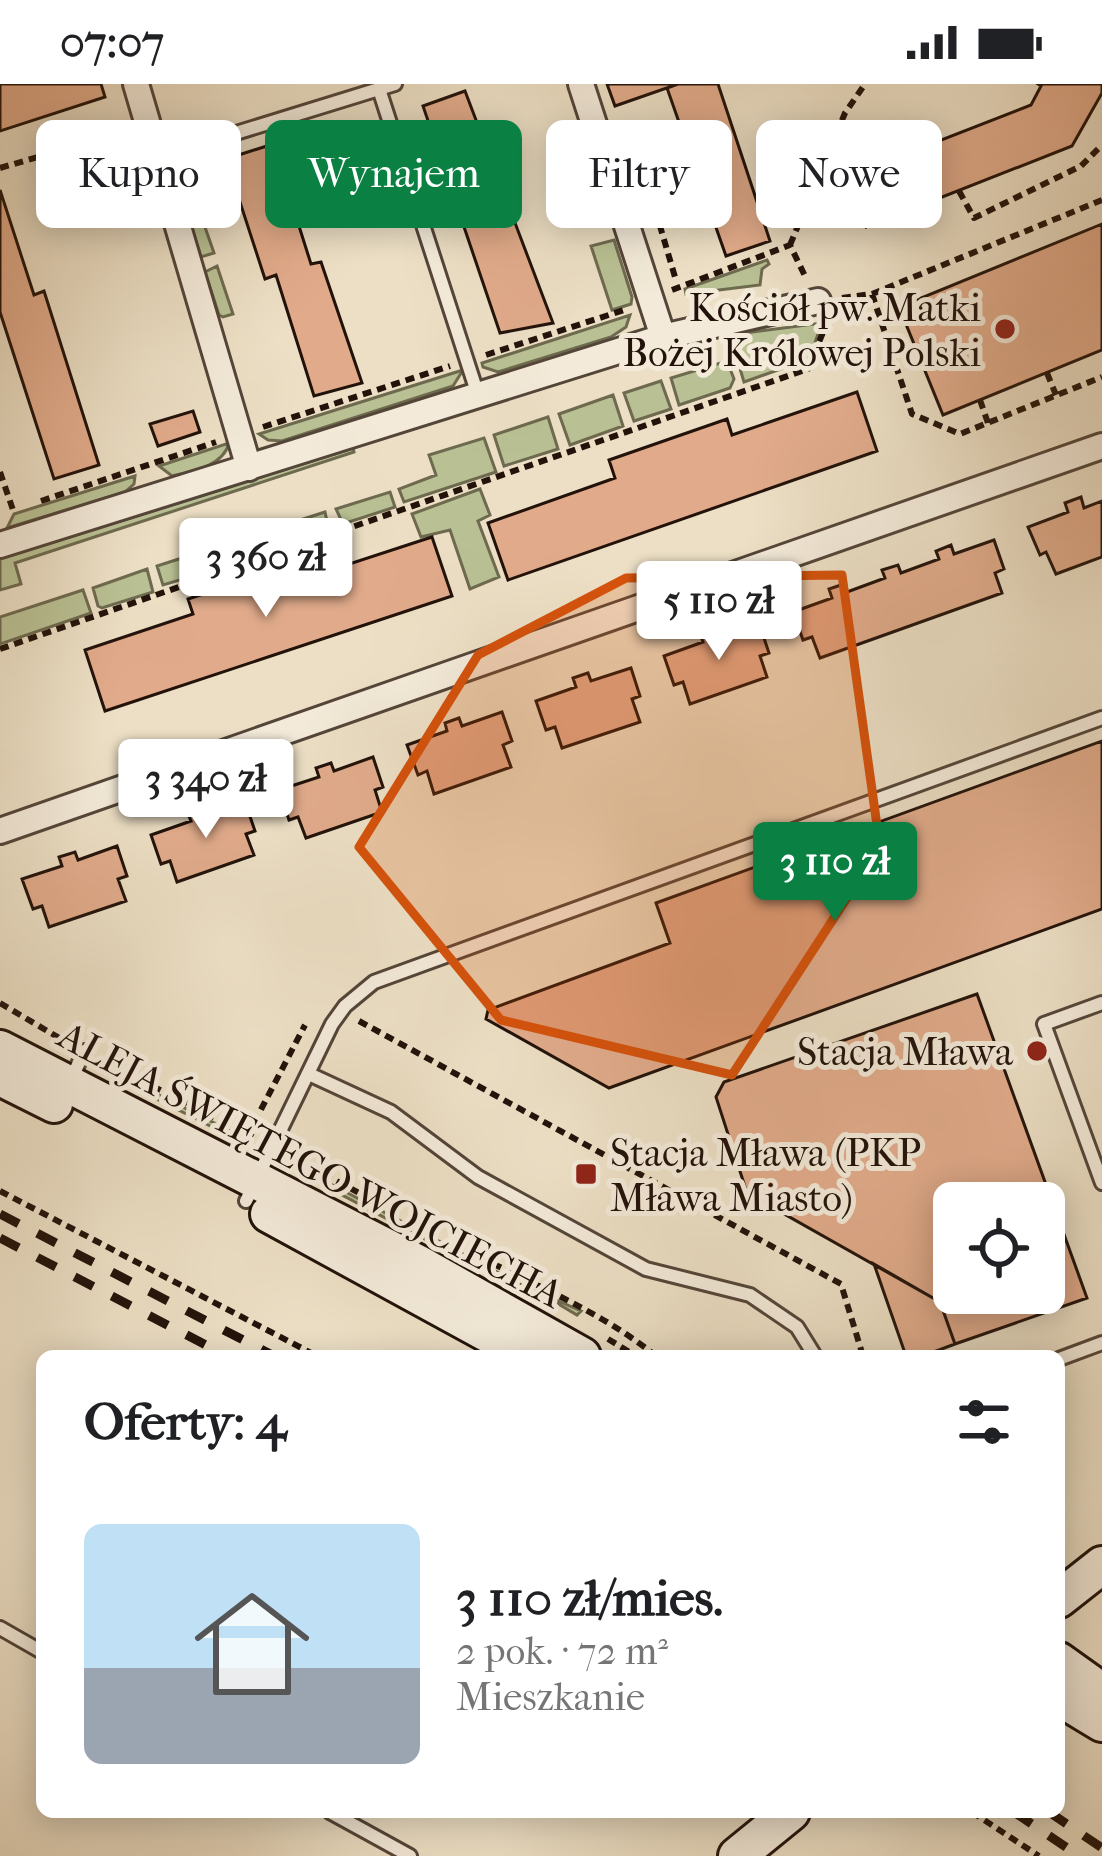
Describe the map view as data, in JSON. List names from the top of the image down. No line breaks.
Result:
{"streets":{"street":["ALEJA ŚWIĘTEGO WOJCIECHA"]},"places":{"other":["Kościół pw. Matki Bożej Królowej Polski","Stacja Mława"],"transit":["Stacja Mława (PKP Mława Miasto)"]},"page":{"status":"07:07","chip":["Kupno","Wynajem","Filtry","Nowe"],"price":["3 360 zł","5 110 zł","3 340 zł","3 110 zł"],"heading":"Oferty: 4","list":[{"name":"3 110 zł/mies.","note":"2 pok. · 72 m² · Mieszkanie"}]}}
